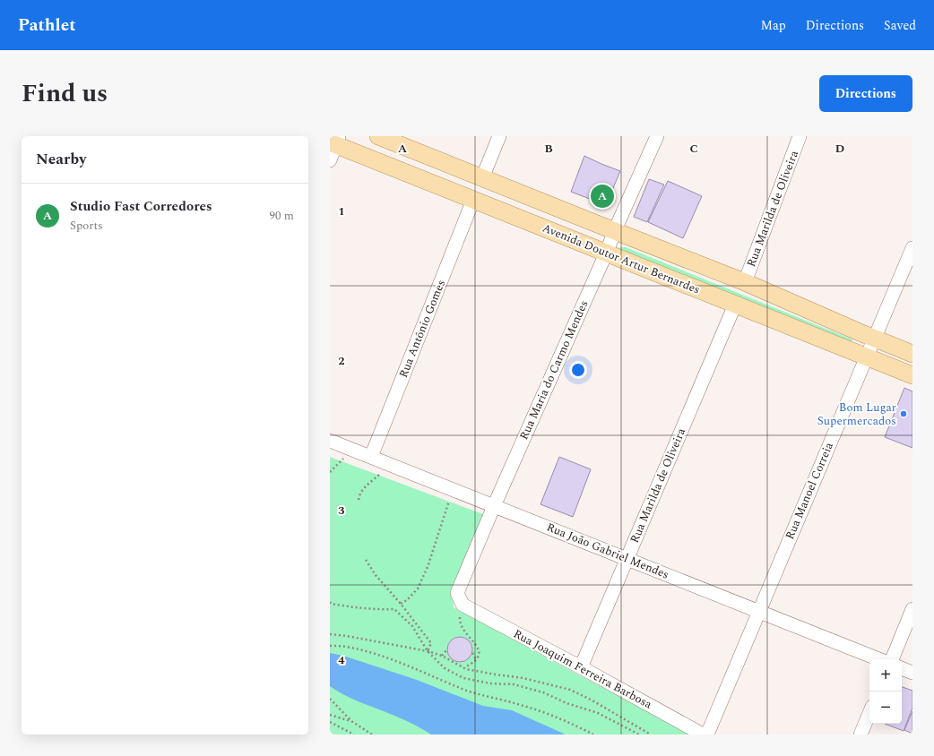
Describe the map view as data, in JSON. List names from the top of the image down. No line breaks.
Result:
{"streets":{"main road":["Avenida Doutor Artur Bernardes"],"street":["Rua Marilda de Oliveira","Rua Antônio Gomes","Rua Maria do Carmo Mendes","Rua Manoel Correia","Rua João Gabriel Mendes","Rua Joaquim Ferreira Barbosa"]},"crossings":[["Rua Marilda de Oliveira","Avenida Doutor Artur Bernardes"],["Rua Marilda de Oliveira","Rua João Gabriel Mendes"],["Rua Marilda de Oliveira","Rua Joaquim Ferreira Barbosa"],["Avenida Doutor Artur Bernardes","Rua Antônio Gomes"],["Avenida Doutor Artur Bernardes","Rua Maria do Carmo Mendes"],["Avenida Doutor Artur Bernardes","Rua Manoel Correia"],["Rua Antônio Gomes","Rua João Gabriel Mendes"],["Rua Maria do Carmo Mendes","Rua João Gabriel Mendes"],["Rua Maria do Carmo Mendes","Rua Joaquim Ferreira Barbosa"],["Rua Manoel Correia","Rua João Gabriel Mendes"]],"places":["Bom Lugar Supermercados"],"page":{"header":"Pathlet","nav":["Map","Directions","Saved"],"title":"Find us","buttons":"Directions","heading":"Nearby","list":[{"mark":"A","name":"Studio Fast Corredores","note":"Sports","value":"90 m"}],"pins":"A","map_buttons":["+","−"]},"grid":{"columns":["A","B","C","D"],"rows":["1","2","3","4"]}}
